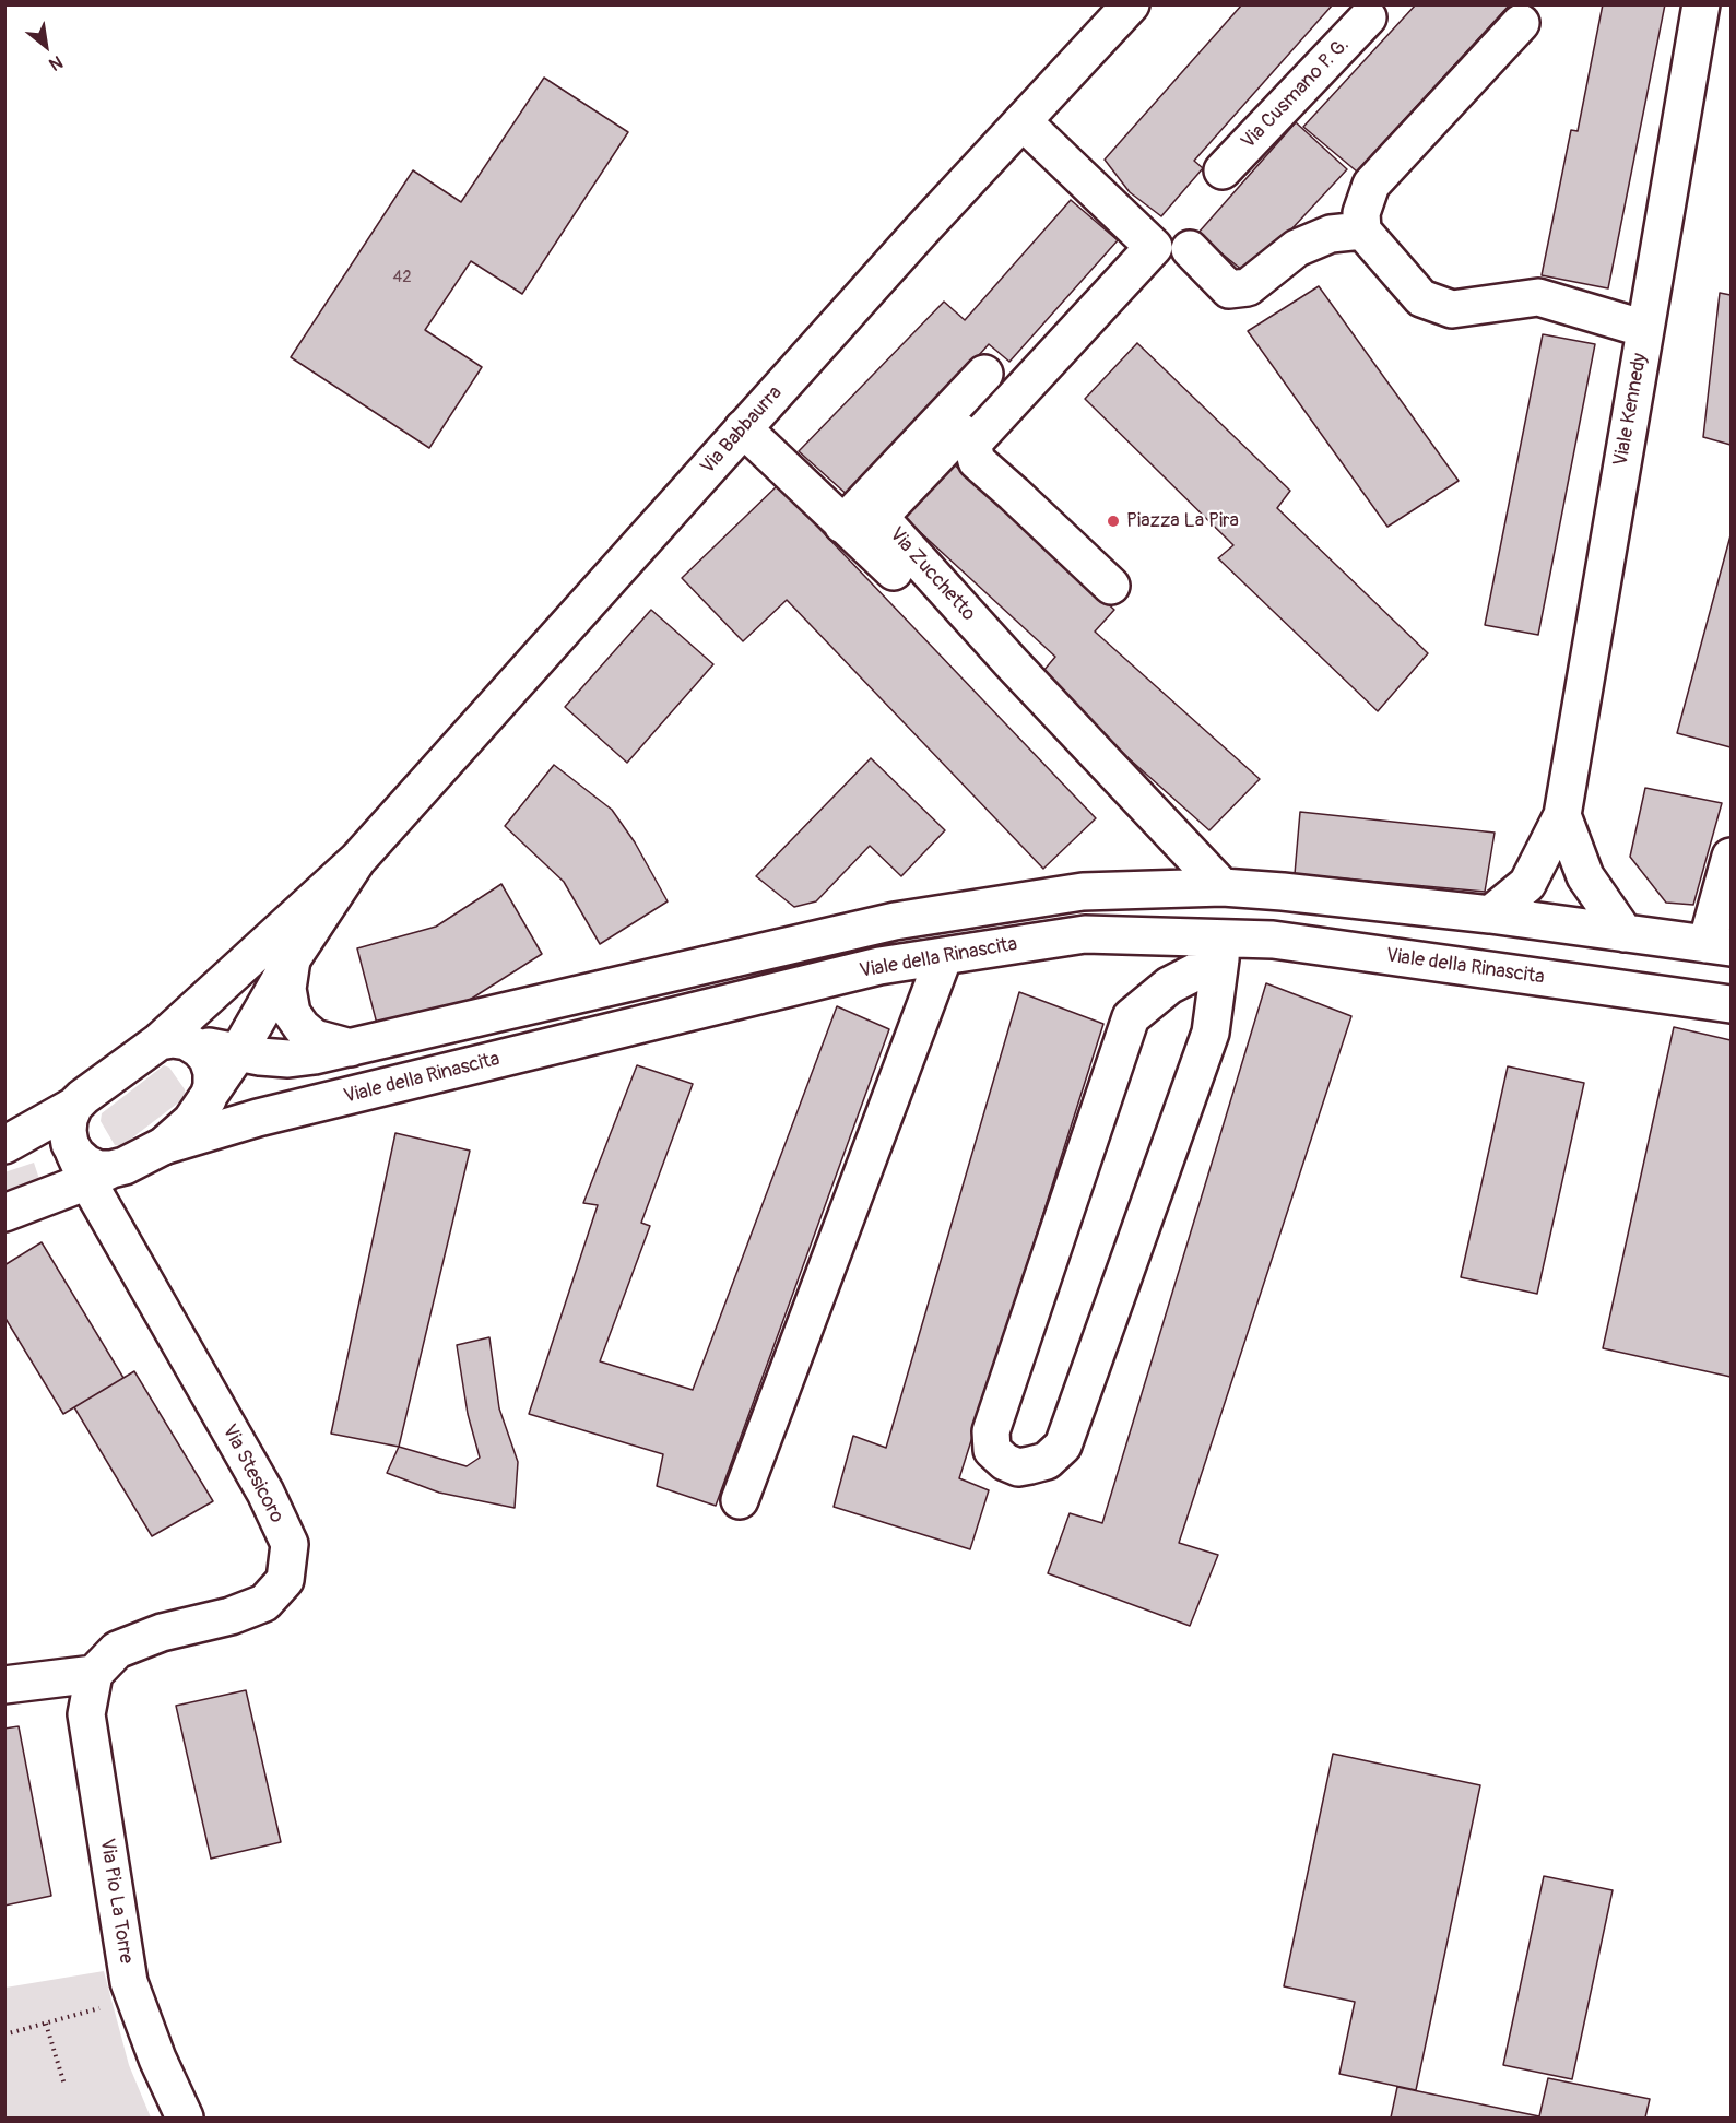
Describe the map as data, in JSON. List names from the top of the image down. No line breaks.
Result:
{"streets":{"street":["Via Cusmano P. G.","Viale Kennedy","Via Babbaurra","Via Zucchetto","Viale della Rinascita","Via Stesicoro","Via Pio La Torre"]},"crossings":[["Via Stesicoro","Via Pio La Torre"]],"places":["Piazza La Pira"],"house_numbers":["42"],"north":"bottom right"}
